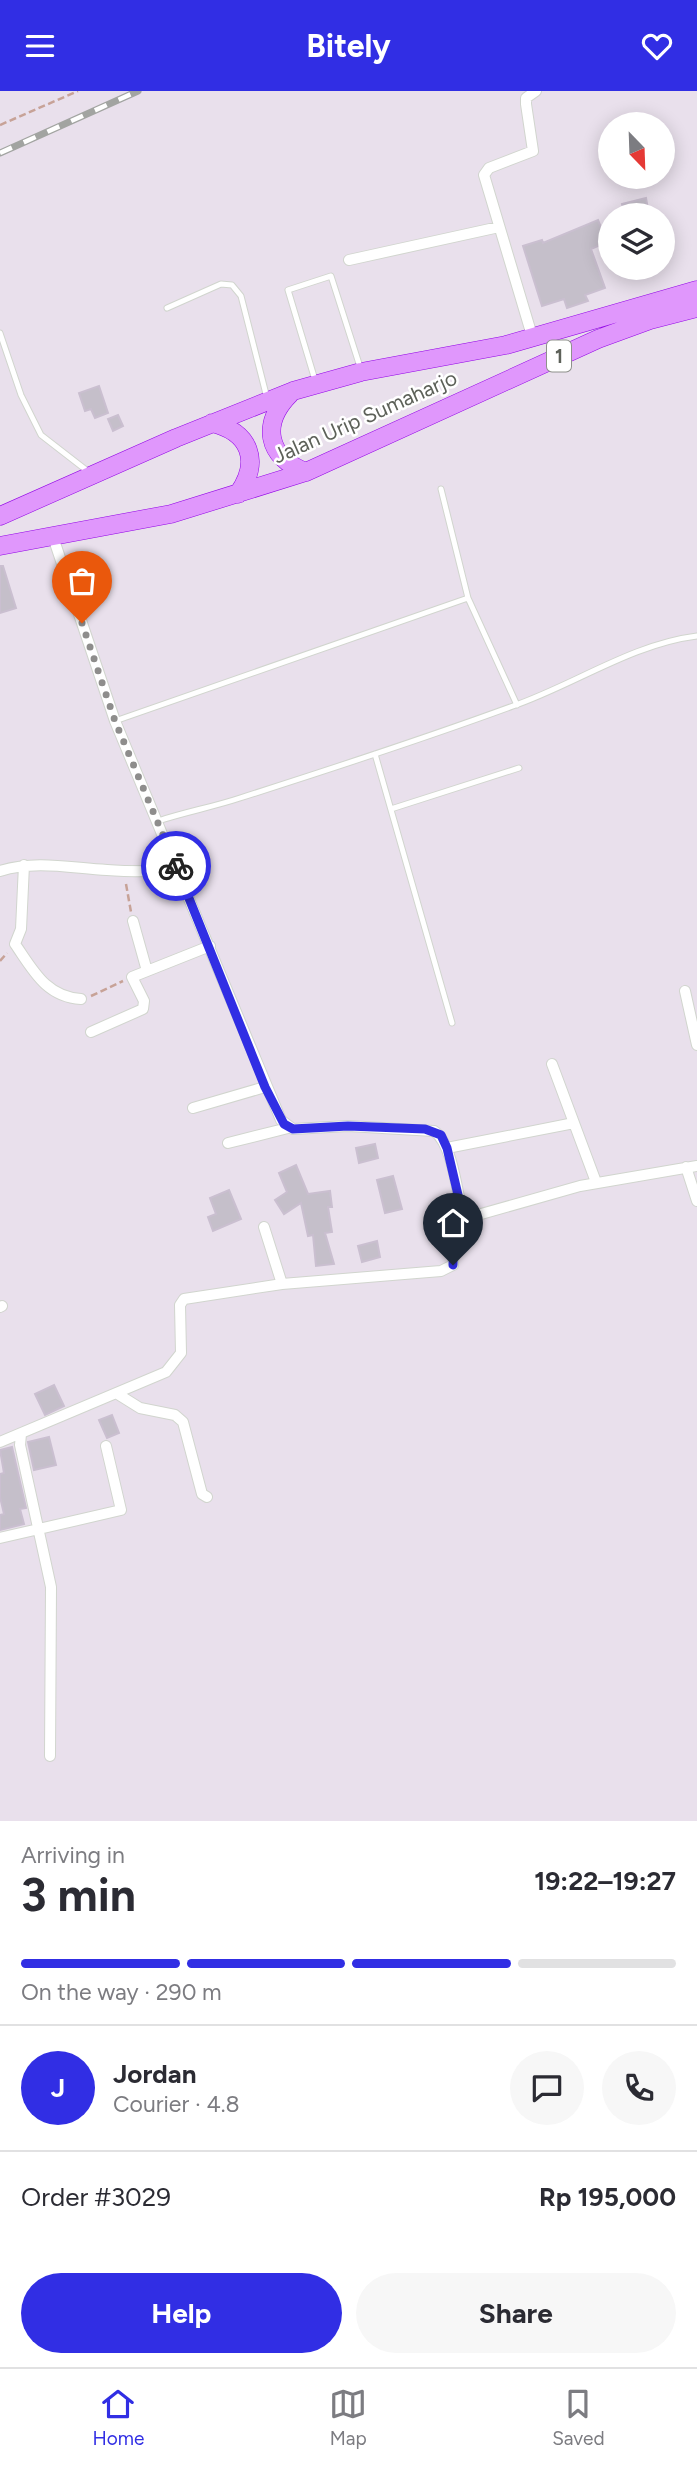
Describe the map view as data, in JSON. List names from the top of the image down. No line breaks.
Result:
{"streets":{"highway":["1","Jalan Urip Sumaharjo"]},"north":"bottom right","page":{"header":"Bitely","heading":["3 min","Arriving in","19:22–19:27"],"panel":["Jordan","Courier · 4.8","Order #3029","Rp 195,000"],"bar":"On the way · 290 m","round":"J","buttons":["Help","Share"],"tabs":["Home","Map","Saved"]}}
